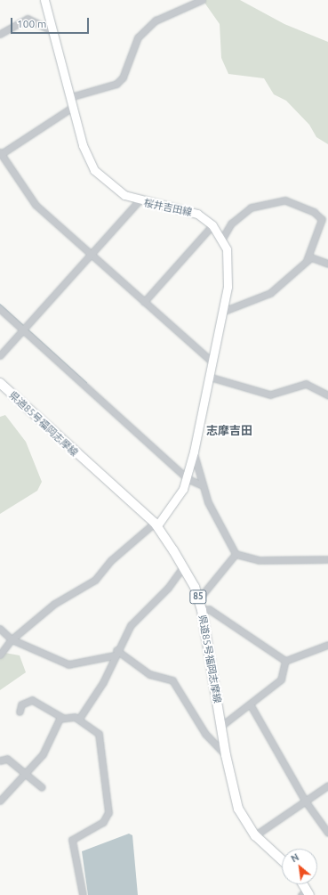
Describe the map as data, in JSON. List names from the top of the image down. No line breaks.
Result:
{"streets":{"main road":["桜井吉田線","県道85号福岡志摩線","85"]},"crossings":[["桜井吉田線","県道85号福岡志摩線"]],"districts":["志摩吉田"],"scale_bar":"100 m","north":"top left"}
